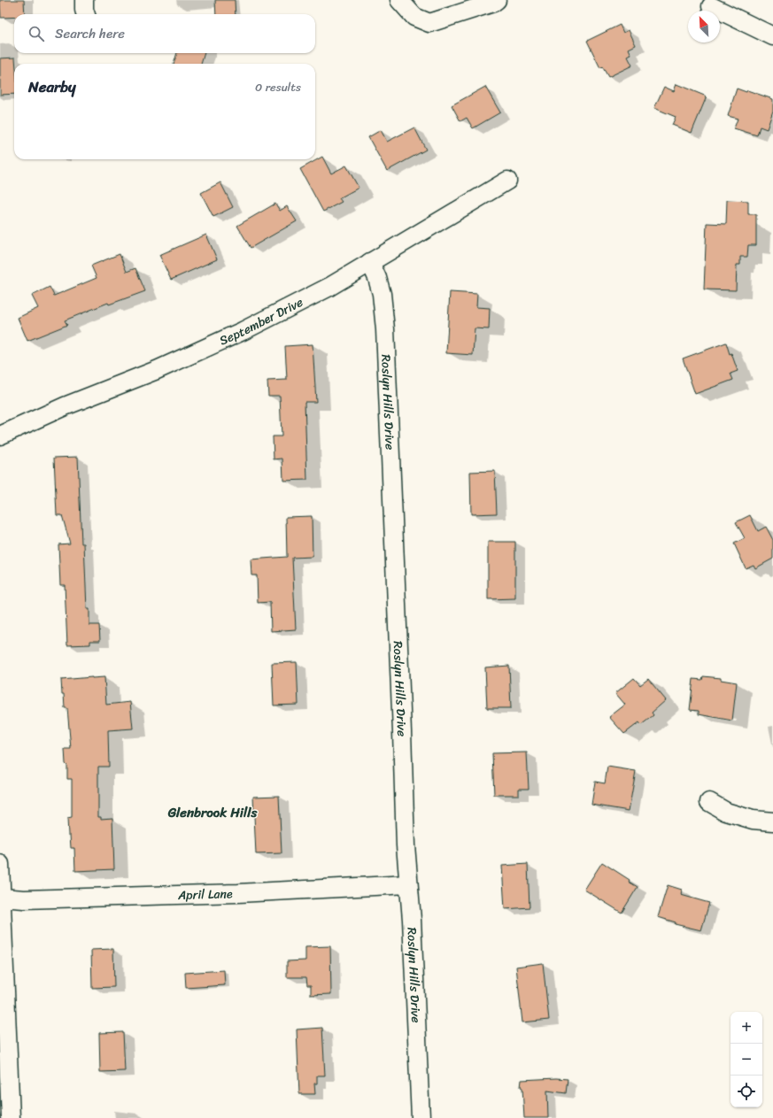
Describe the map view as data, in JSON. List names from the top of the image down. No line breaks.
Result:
{"streets":{"street":["September Drive","Roslyn Hills Drive","April Lane"]},"crossings":[["September Drive","Roslyn Hills Drive"],["Roslyn Hills Drive","April Lane"]],"districts":["Glenbrook Hills"],"north":"top left","page":{"search":"Search here","heading":["Nearby","0 results"],"map_buttons":["+","−"]}}
